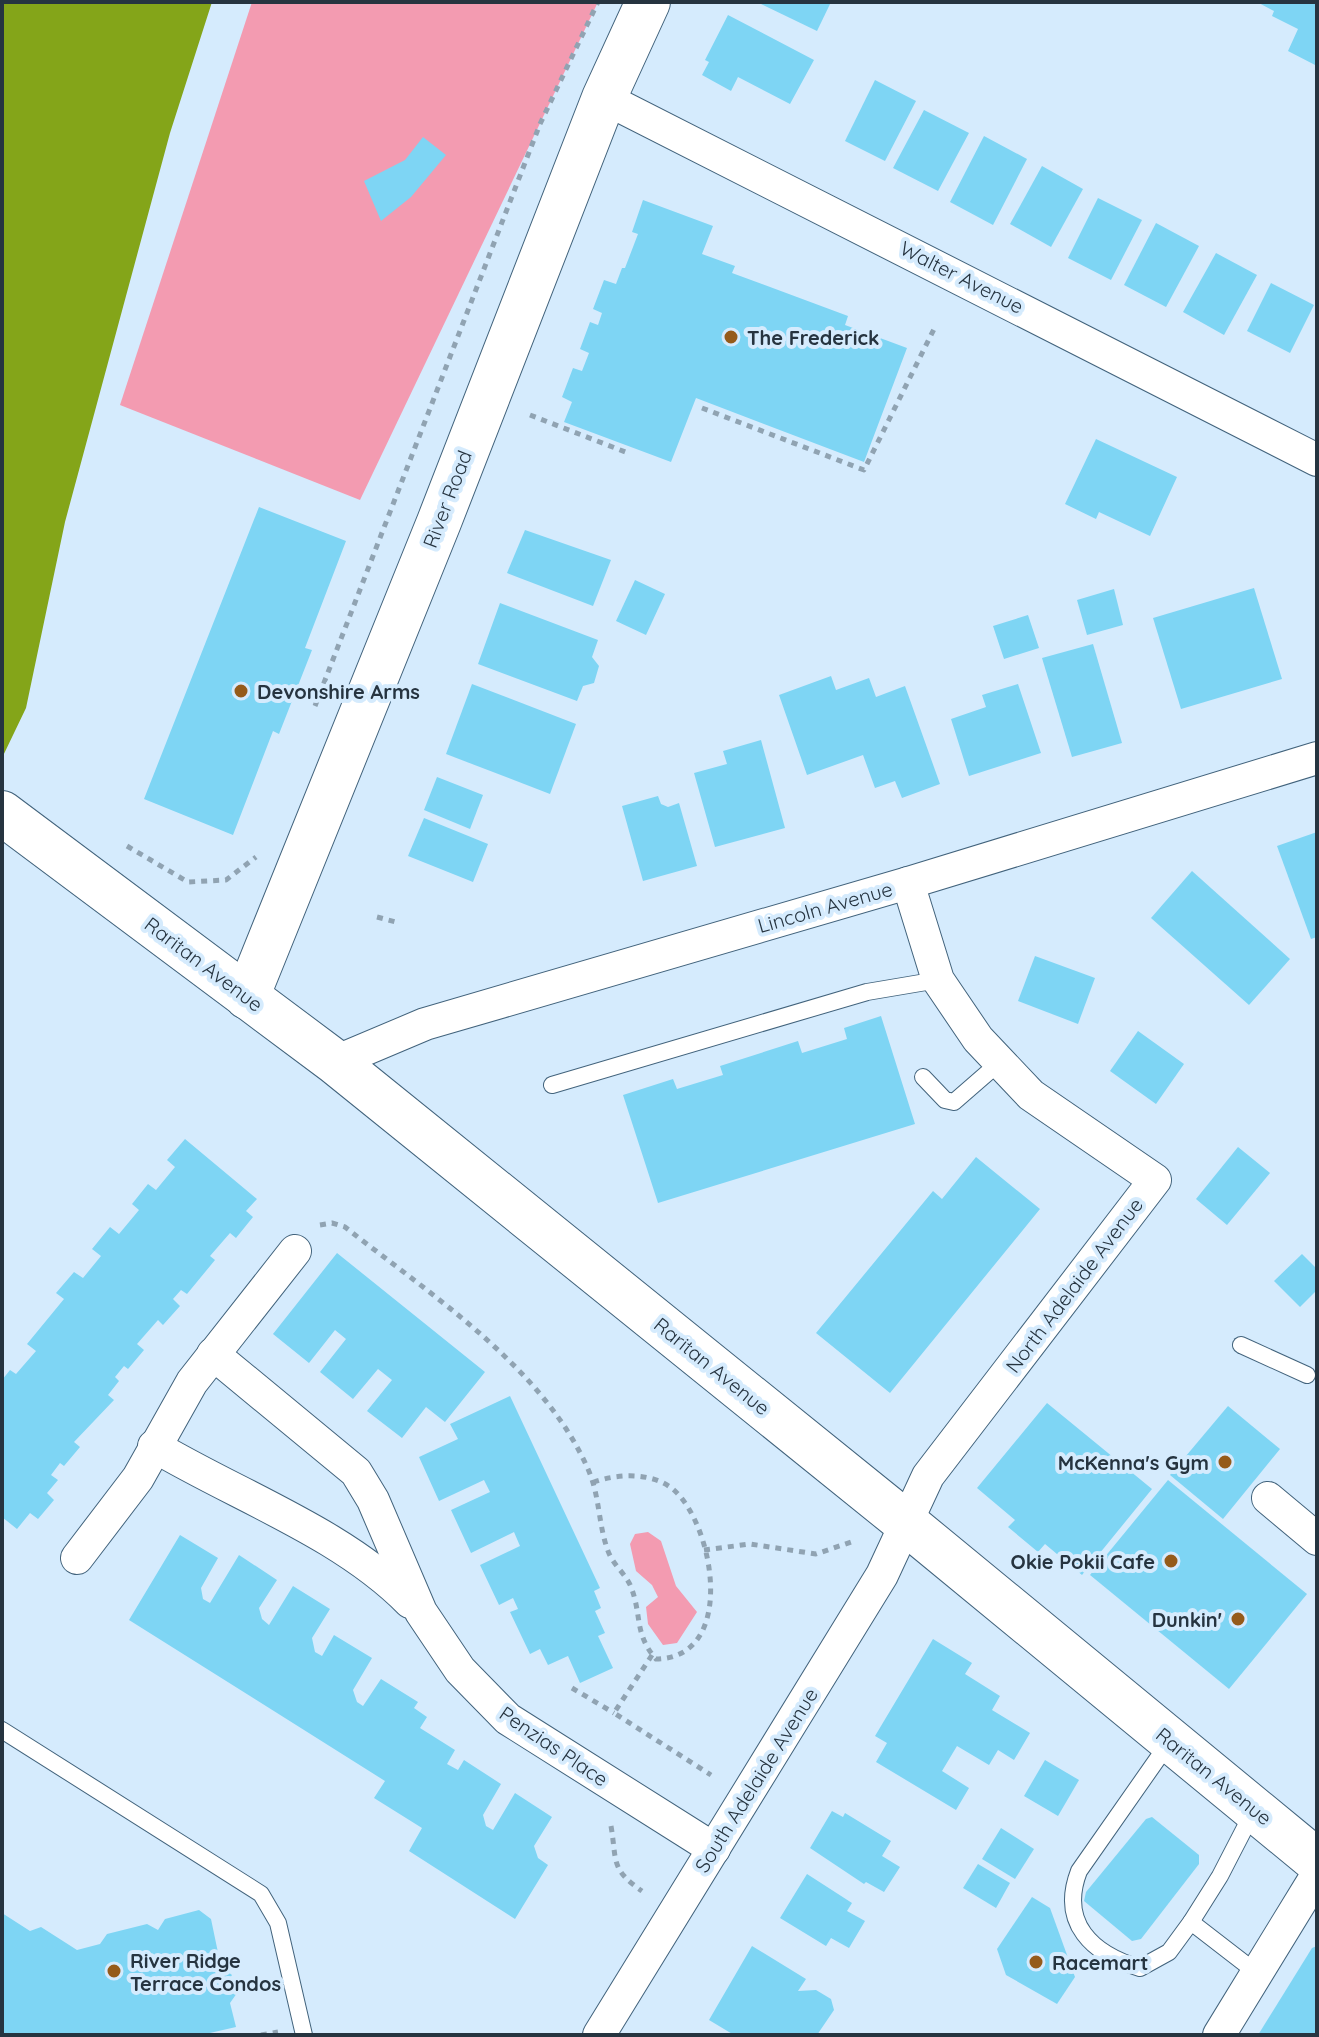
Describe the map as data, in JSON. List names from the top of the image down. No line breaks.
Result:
{"streets":{"main road":["River Road","Raritan Avenue"],"street":["Walter Avenue","Lincoln Avenue","North Adelaide Avenue","Penzias Place","South Adelaide Avenue"]},"crossings":[["Walter Avenue","River Road"],["River Road","Raritan Avenue"],["Lincoln Avenue","Raritan Avenue"],["Lincoln Avenue","North Adelaide Avenue"],["Raritan Avenue","North Adelaide Avenue"],["Raritan Avenue","South Adelaide Avenue"],["North Adelaide Avenue","South Adelaide Avenue"],["Penzias Place","South Adelaide Avenue"]],"places":["The Frederick","Devonshire Arms","McKenna's Gym","Okie Pokii Cafe","Dunkin'","Racemart","River Ridge Terrace Condos"]}
